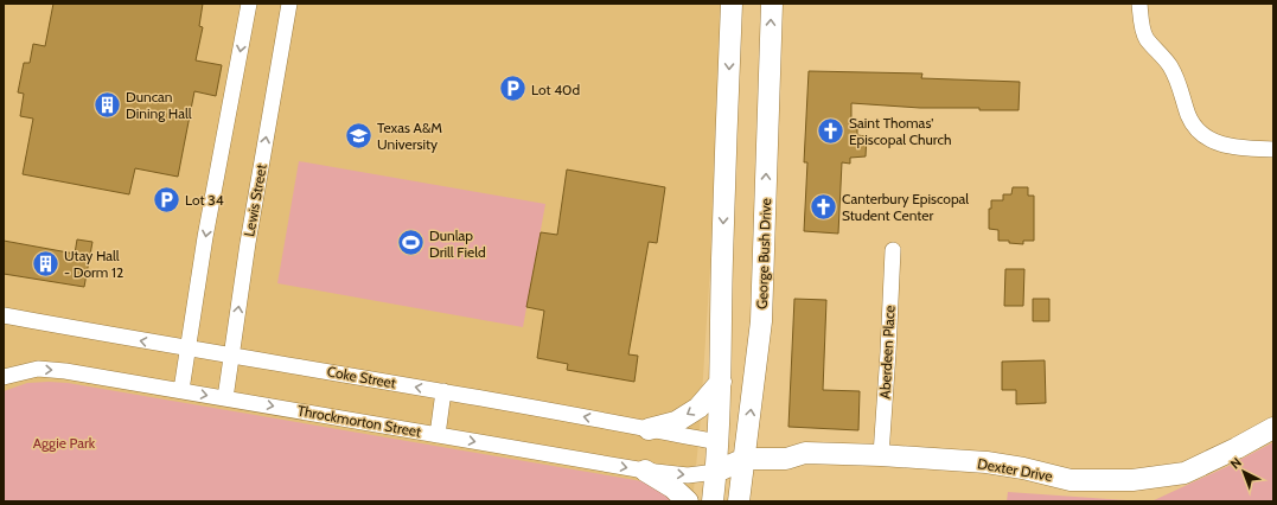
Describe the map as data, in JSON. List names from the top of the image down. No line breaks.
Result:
{"streets":{"main road":["George Bush Drive","Dexter Drive"],"street":["Lewis Street","Aberdeen Place","Coke Street","Throckmorton Street"]},"crossings":[["Lewis Street","Coke Street"],["Lewis Street","Throckmorton Street"],["George Bush Drive","Dexter Drive"],["Aberdeen Place","Dexter Drive"]],"one_way":["Coke Street","Throckmorton Street"],"parks":["Aggie Park"],"places":{"parking":["Lot 40d","Lot 34"],"building":["Duncan Dining Hall","Utay Hall - Dorm 12"],"church":["Saint Thomas' Episcopal Church","Canterbury Episcopal Student Center"],"school or university":["Texas A&M University"],"sports":["Dunlap Drill Field"]},"north":"top left"}
